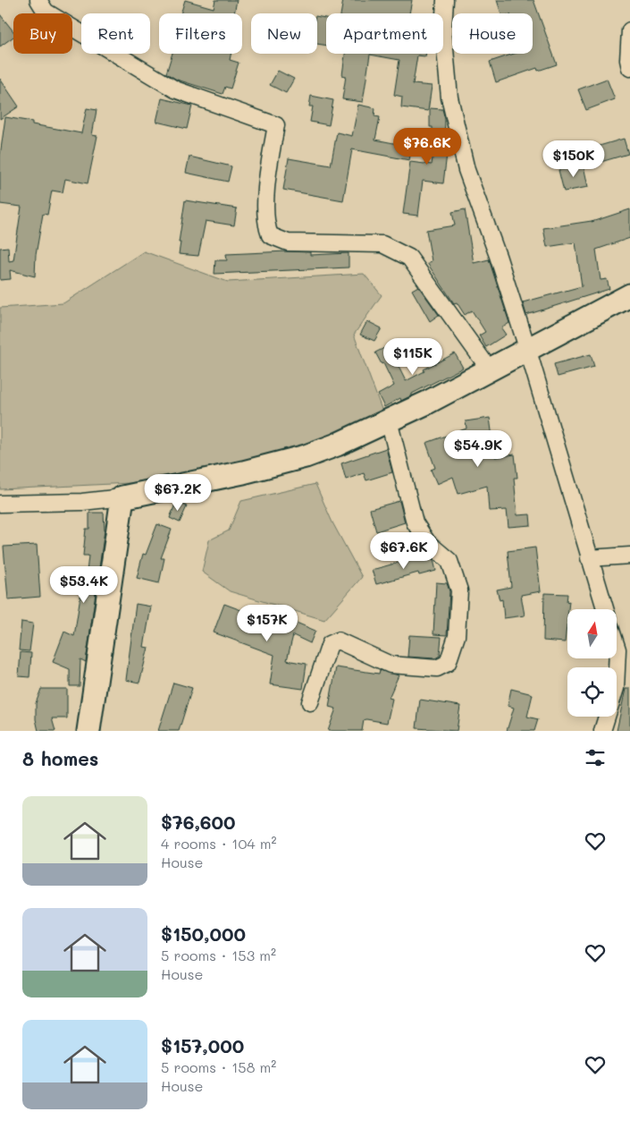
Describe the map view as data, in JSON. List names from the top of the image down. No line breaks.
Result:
{"north":"top","page":{"chip":["Buy","Rent","Filters","New","Apartment","House"],"price":["$76.6K","$150K","$115K","$54.9K","$67.2K","$67.6K","$53.4K","$157K"],"heading":"8 homes","list":[{"name":"$76,600","note":"4 rooms · 104 m² · House"},{"name":"$150,000","note":"5 rooms · 153 m² · House"},{"name":"$157,000","note":"5 rooms · 158 m² · House"}]}}
